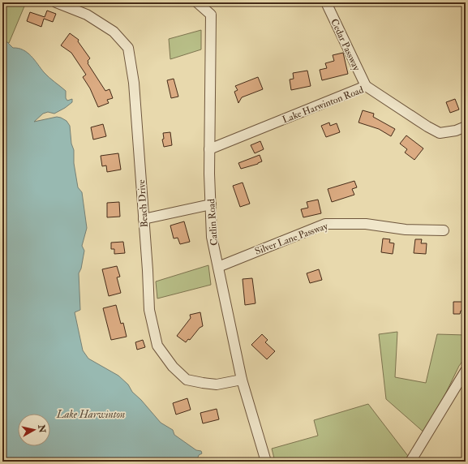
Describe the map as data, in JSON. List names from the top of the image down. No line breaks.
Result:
{"streets":{"street":["Cedar Passway","Lake Harwinton Road","Beach Drive","Catlin Road","Silver Lane Passway"]},"crossings":[["Cedar Passway","Lake Harwinton Road"],["Lake Harwinton Road","Catlin Road"],["Beach Drive","Catlin Road"],["Catlin Road","Silver Lane Passway"]],"water":["Lake Harwinton"],"north":"right"}
